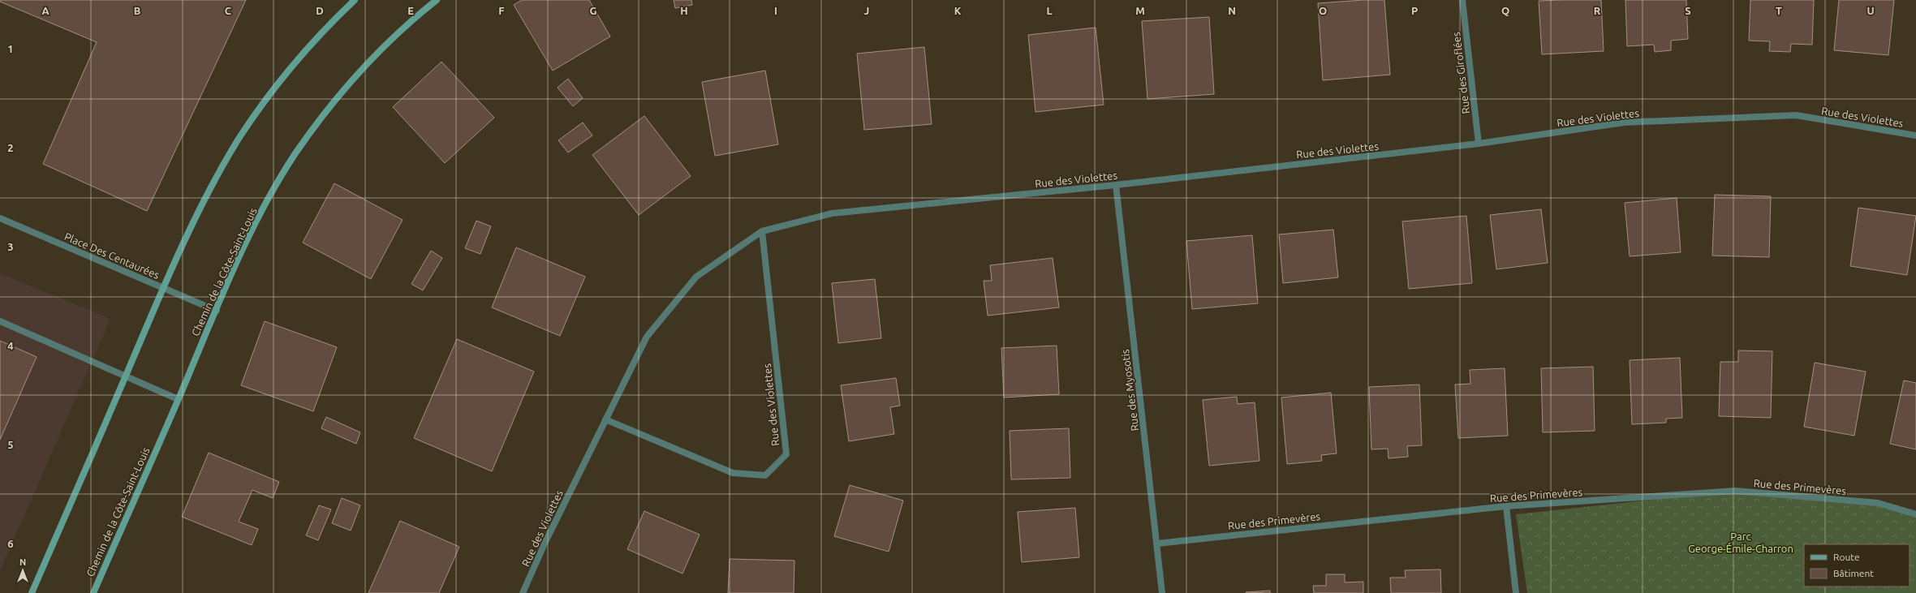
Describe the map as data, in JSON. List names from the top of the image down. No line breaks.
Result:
{"streets":{"street":["Rue des Giroflées","Rue des Violettes","Place Des Centaurées","Chemin de la Côte-Saint-Louis","Rue des Myosotis","Rue des Primevères"]},"crossings":[["Rue des Giroflées","Rue des Violettes"],["Rue des Violettes","Rue des Myosotis"],["Place Des Centaurées","Chemin de la Côte-Saint-Louis"],["Rue des Myosotis","Rue des Primevères"]],"parks":["Parc George-Émile-Charron"],"legend":["Route","Bâtiment"],"north":"top","grid":{"columns":["A","B","C","D","E","F","G","H","I","J","K","L","M","N","O","P","Q","R","S","T","U"],"rows":["1","2","3","4","5","6"]}}
